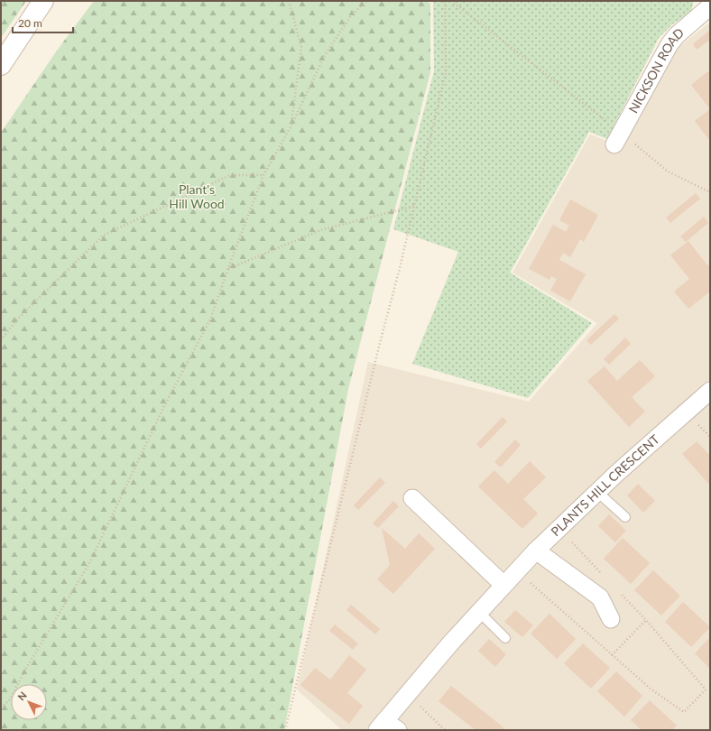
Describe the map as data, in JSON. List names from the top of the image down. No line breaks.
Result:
{"streets":{"street":["NICKSON ROAD","PLANTS HILL CRESCENT"]},"parks":["Plant's Hill Wood"],"scale_bar":"20 m","north":"top left"}
